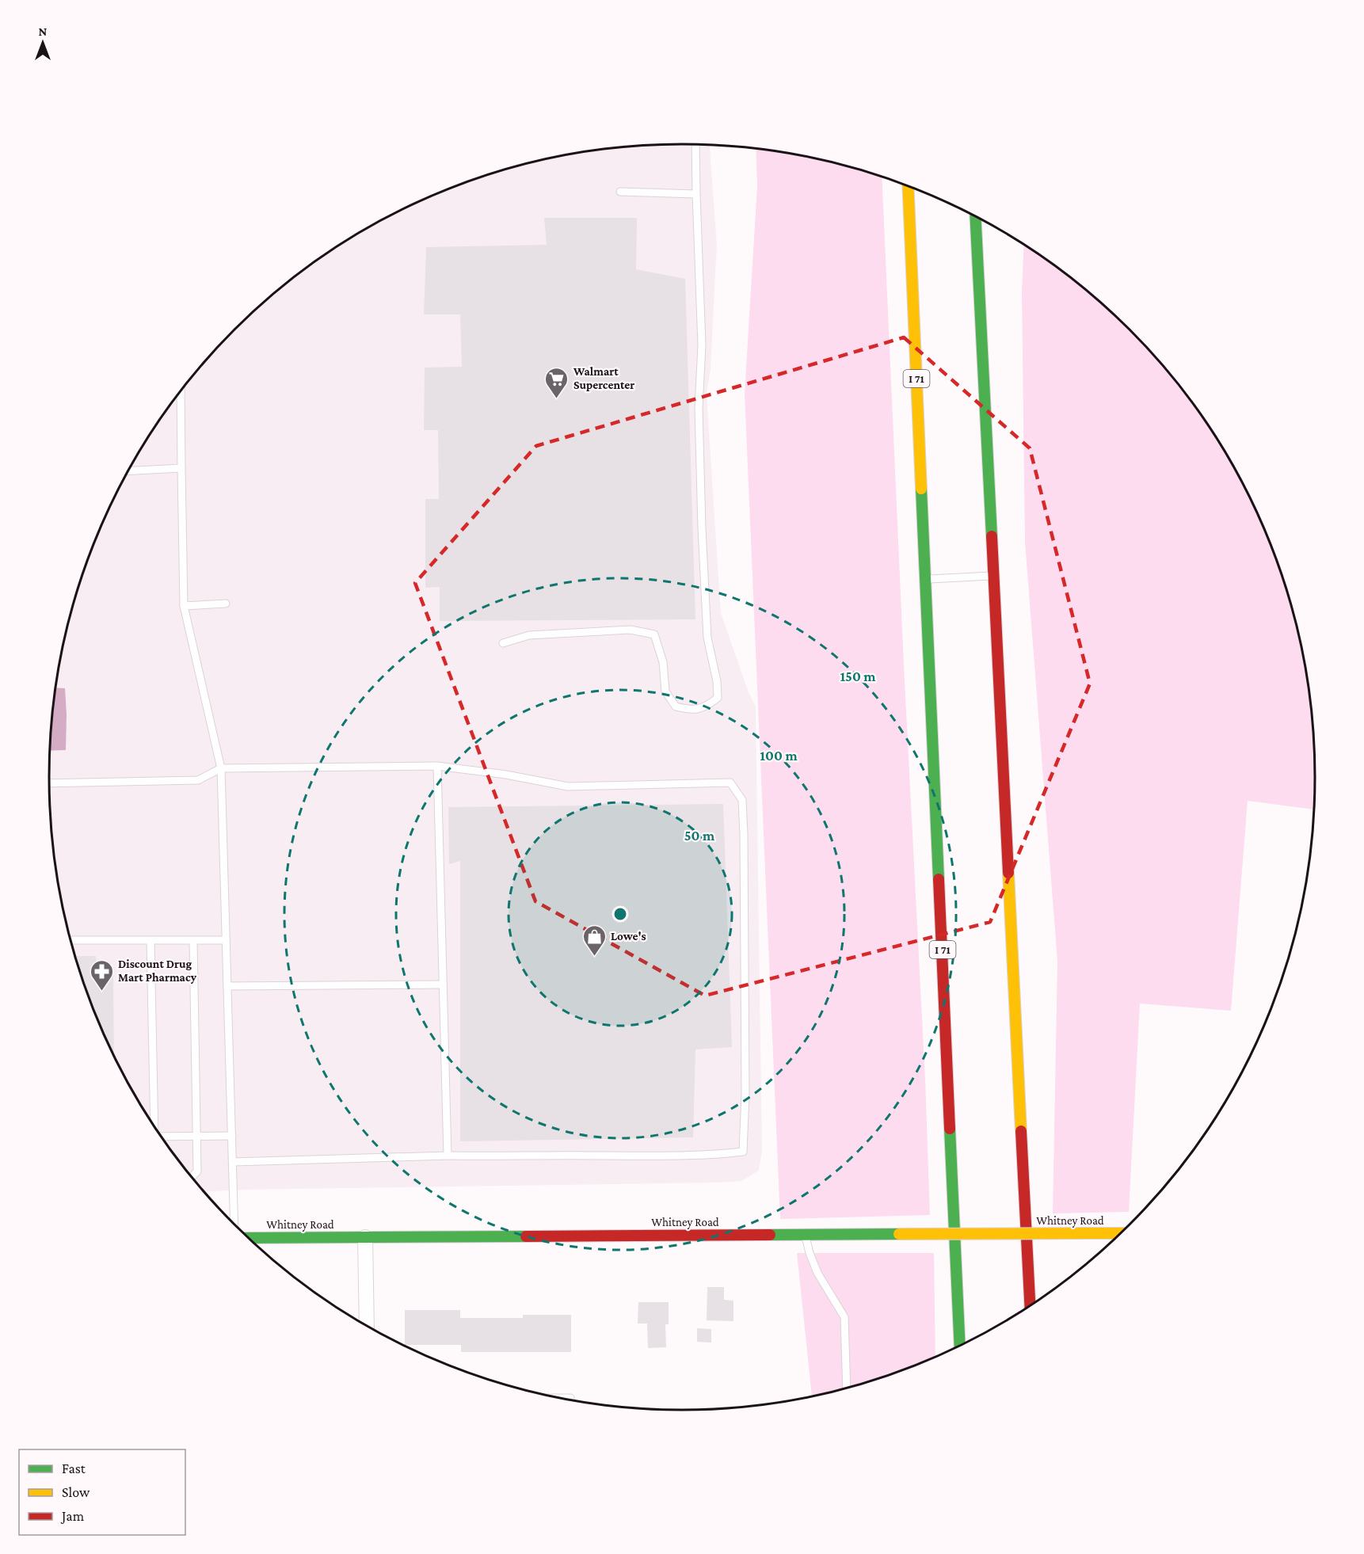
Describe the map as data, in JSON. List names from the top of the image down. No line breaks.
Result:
{"streets":{"main road":["I 71","Whitney Road"]},"places":{"supermarket":["Walmart Supercenter"],"shop":["Lowe's"],"pharmacy":["Discount Drug Mart Pharmacy"]},"legend":["Fast","Slow","Jam"],"north":"top","rings":["150 m","100 m","50 m"]}
